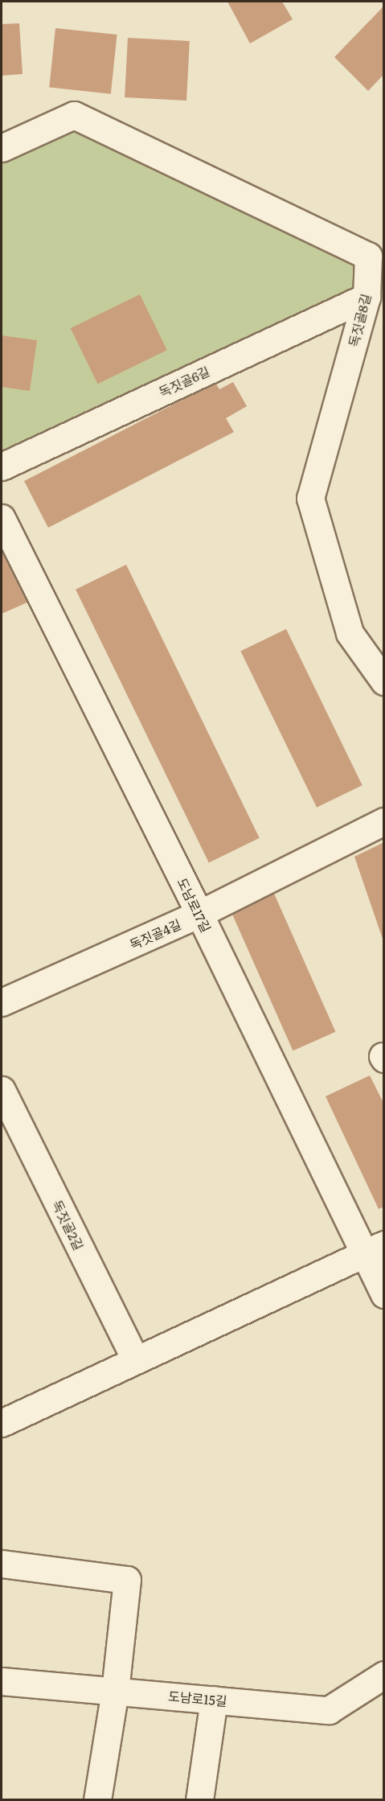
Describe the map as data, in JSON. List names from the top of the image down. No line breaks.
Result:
{"streets":{"street":["독짓골8길","독짓골6길","도남로17길","독짓골4길","독짓골2길","도남로15길"]},"crossings":[["독짓골8길","독짓골6길"],["도남로17길","독짓골4길"]]}
